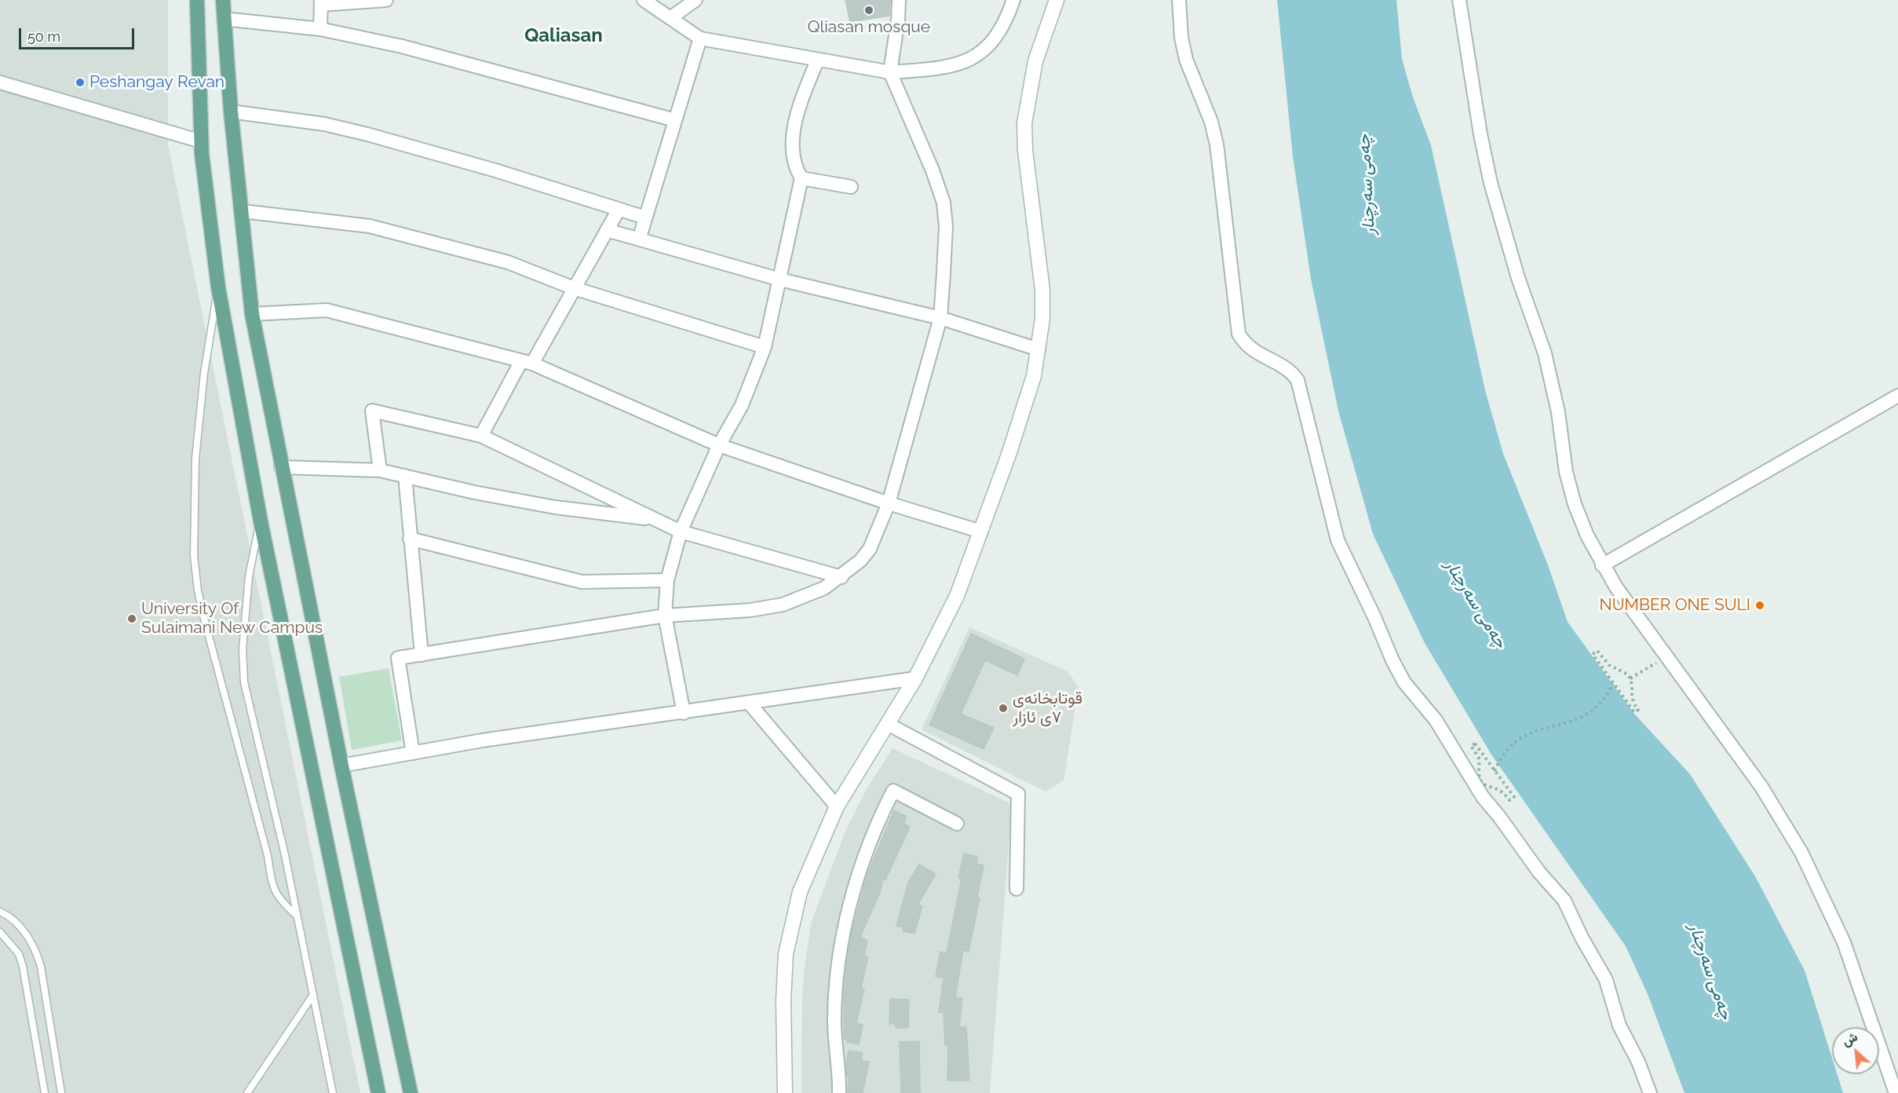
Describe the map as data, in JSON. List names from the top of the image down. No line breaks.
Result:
{"districts":["Qaliasan"],"water":["چەمی سەرچنار"],"places":["Qliasan mosque","Peshangay Revan","NUMBER ONE SULI","University Of Sulaimani New Campus","قوتابخانەی ٧ی ئازار"],"scale_bar":"50 m","north":"top left"}
